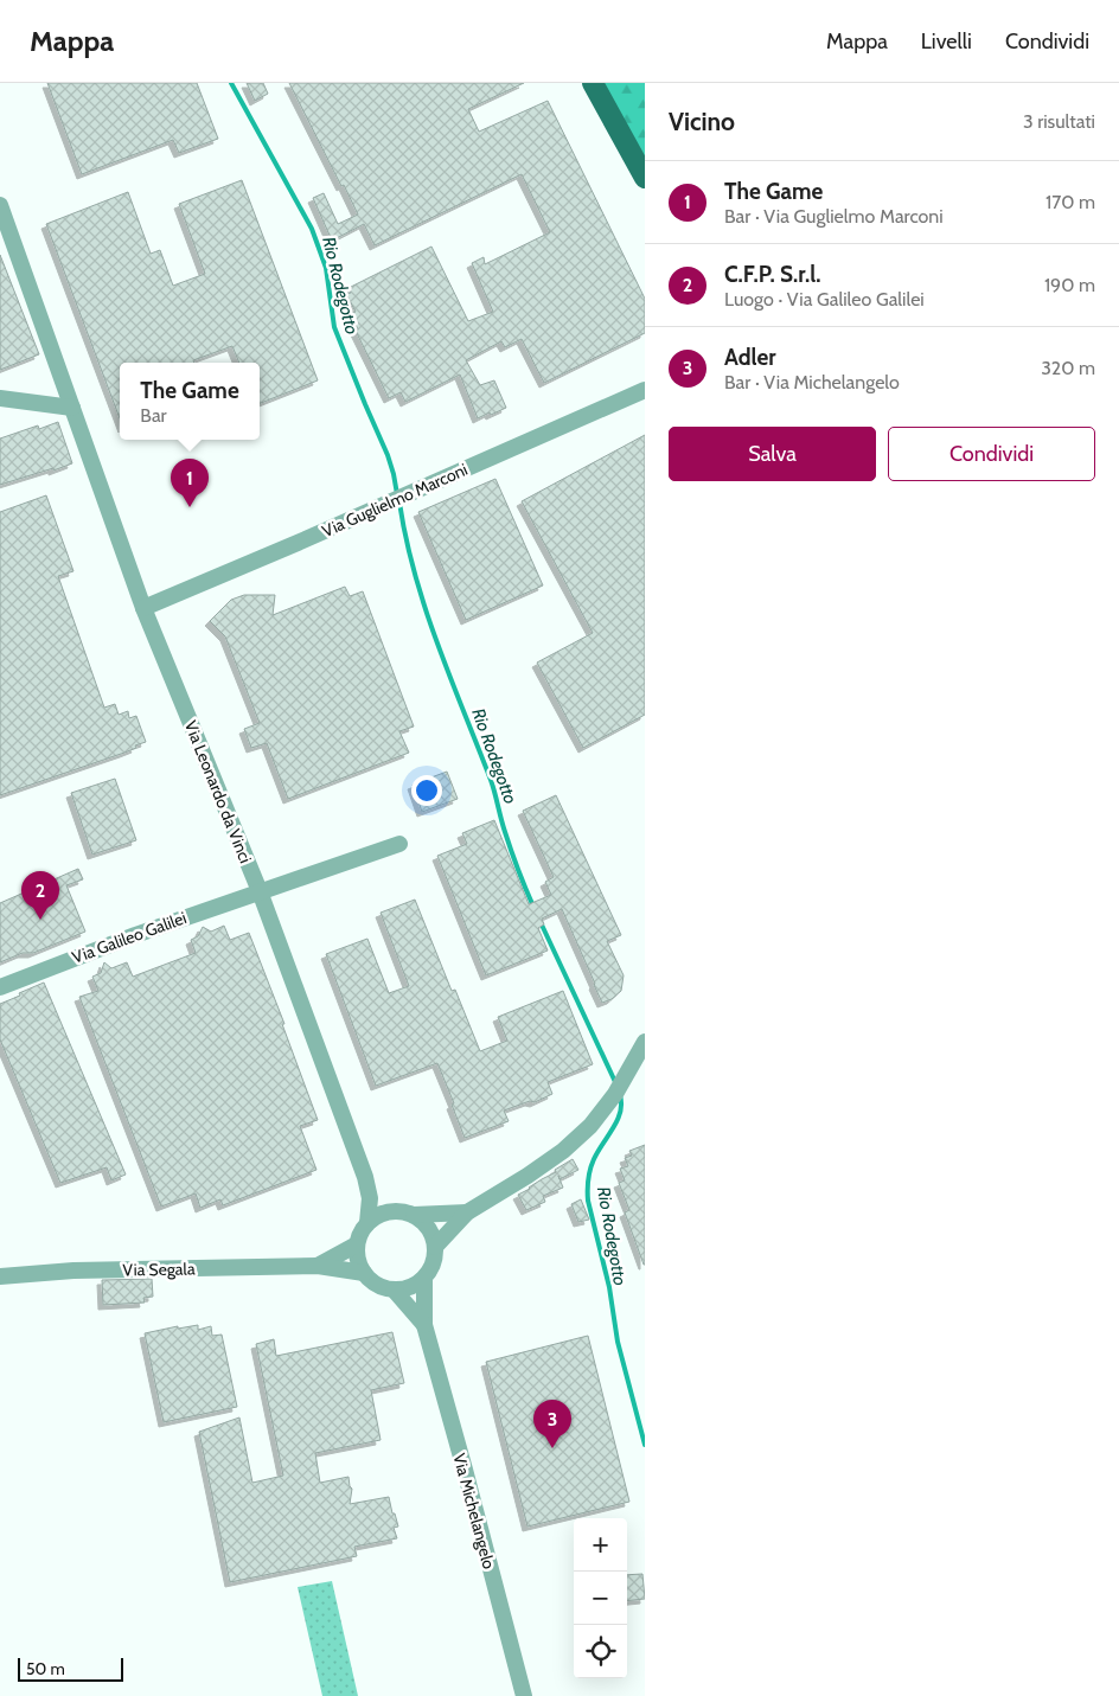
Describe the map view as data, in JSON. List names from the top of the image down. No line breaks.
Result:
{"streets":{"street":["Via Guglielmo Marconi","Via Leonardo da Vinci","Via Galileo Galilei","Via Segala","Via Michelangelo"]},"crossings":[["Via Guglielmo Marconi","Via Leonardo da Vinci"],["Via Leonardo da Vinci","Via Galileo Galilei"],["Via Leonardo da Vinci","Via Segala"],["Via Leonardo da Vinci","Via Michelangelo"],["Via Segala","Via Michelangelo"]],"water":["Rio Rodegotto"],"scale_bar":"50 m","page":{"header":"Mappa","nav":["Mappa","Livelli","Condividi"],"heading":["Vicino","3 risultati"],"list":[{"mark":"1","name":"The Game","note":"Bar · Via Guglielmo Marconi","value":"170 m"},{"mark":"2","name":"C.F.P. S.r.l.","note":"Luogo · Via Galileo Galilei","value":"190 m"},{"mark":"3","name":"Adler","note":"Bar · Via Michelangelo","value":"320 m"}],"popup":["The Game","Bar"],"buttons":["Salva","Condividi"],"pins":["1","2","3"],"map_buttons":["+","−"],"scale":"50 m"}}
